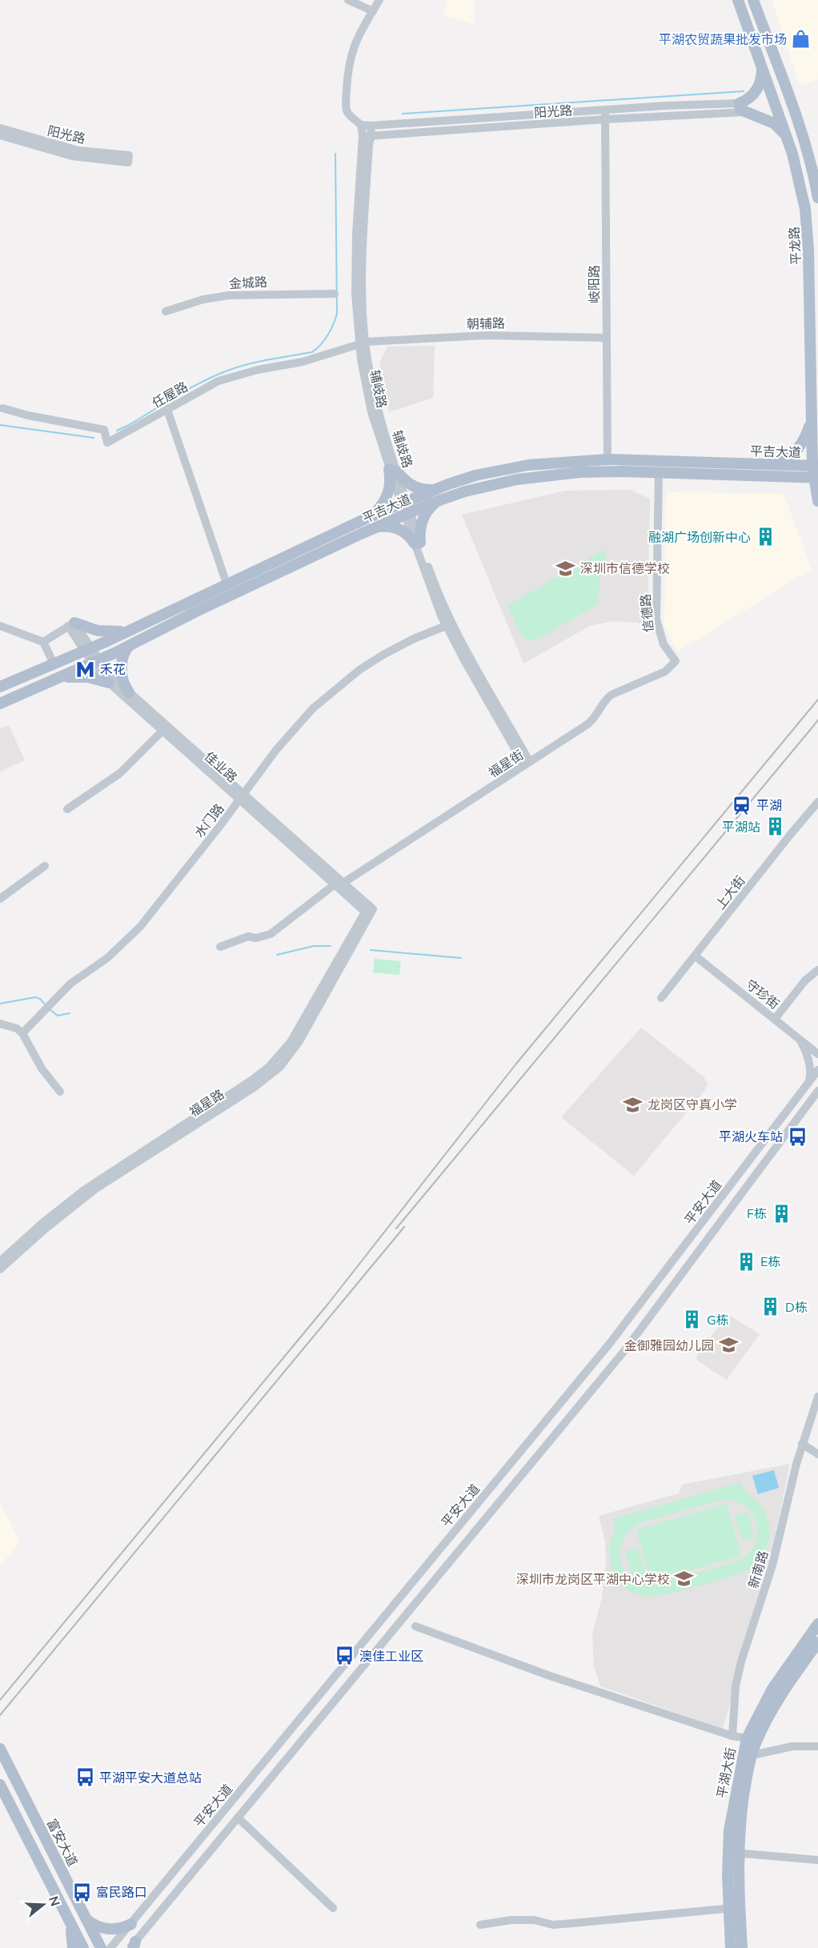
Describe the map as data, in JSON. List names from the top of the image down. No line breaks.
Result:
{"streets":{"main road":["平龙路","平吉大道","平湖大街","富安大道"],"street":["阳光路","金城路","岐阳路","朝辅路","任屋路","辅歧路","信德路","福星街","佳业路","水门路","上大街","守珍街","福星路","平安大道","新南路"]},"crossings":[["阳光路","岐阳路"],["阳光路","辅歧路"],["平龙路","平吉大道"],["岐阳路","朝辅路"],["岐阳路","平吉大道"],["朝辅路","任屋路"],["朝辅路","辅歧路"],["任屋路","辅歧路"],["辅歧路","平吉大道"],["平吉大道","信德路"],["平吉大道","佳业路"],["信德路","福星街"],["福星街","佳业路"],["佳业路","水门路"],["佳业路","福星路"],["上大街","守珍街"]],"places":{"shop":["平湖农贸蔬果批发市场"],"building":["融湖广场创新中心","平湖站","F栋","E栋","D栋","G栋"],"school or university":["深圳市信德学校","龙岗区守真小学","金御雅园幼儿园","深圳市龙岗区平湖中心学校"],"metro station":["禾花"],"station":["平湖"],"bus stop":["平湖火车站","澳佳工业区","平湖平安大道总站","富民路口"]},"north":"right"}
